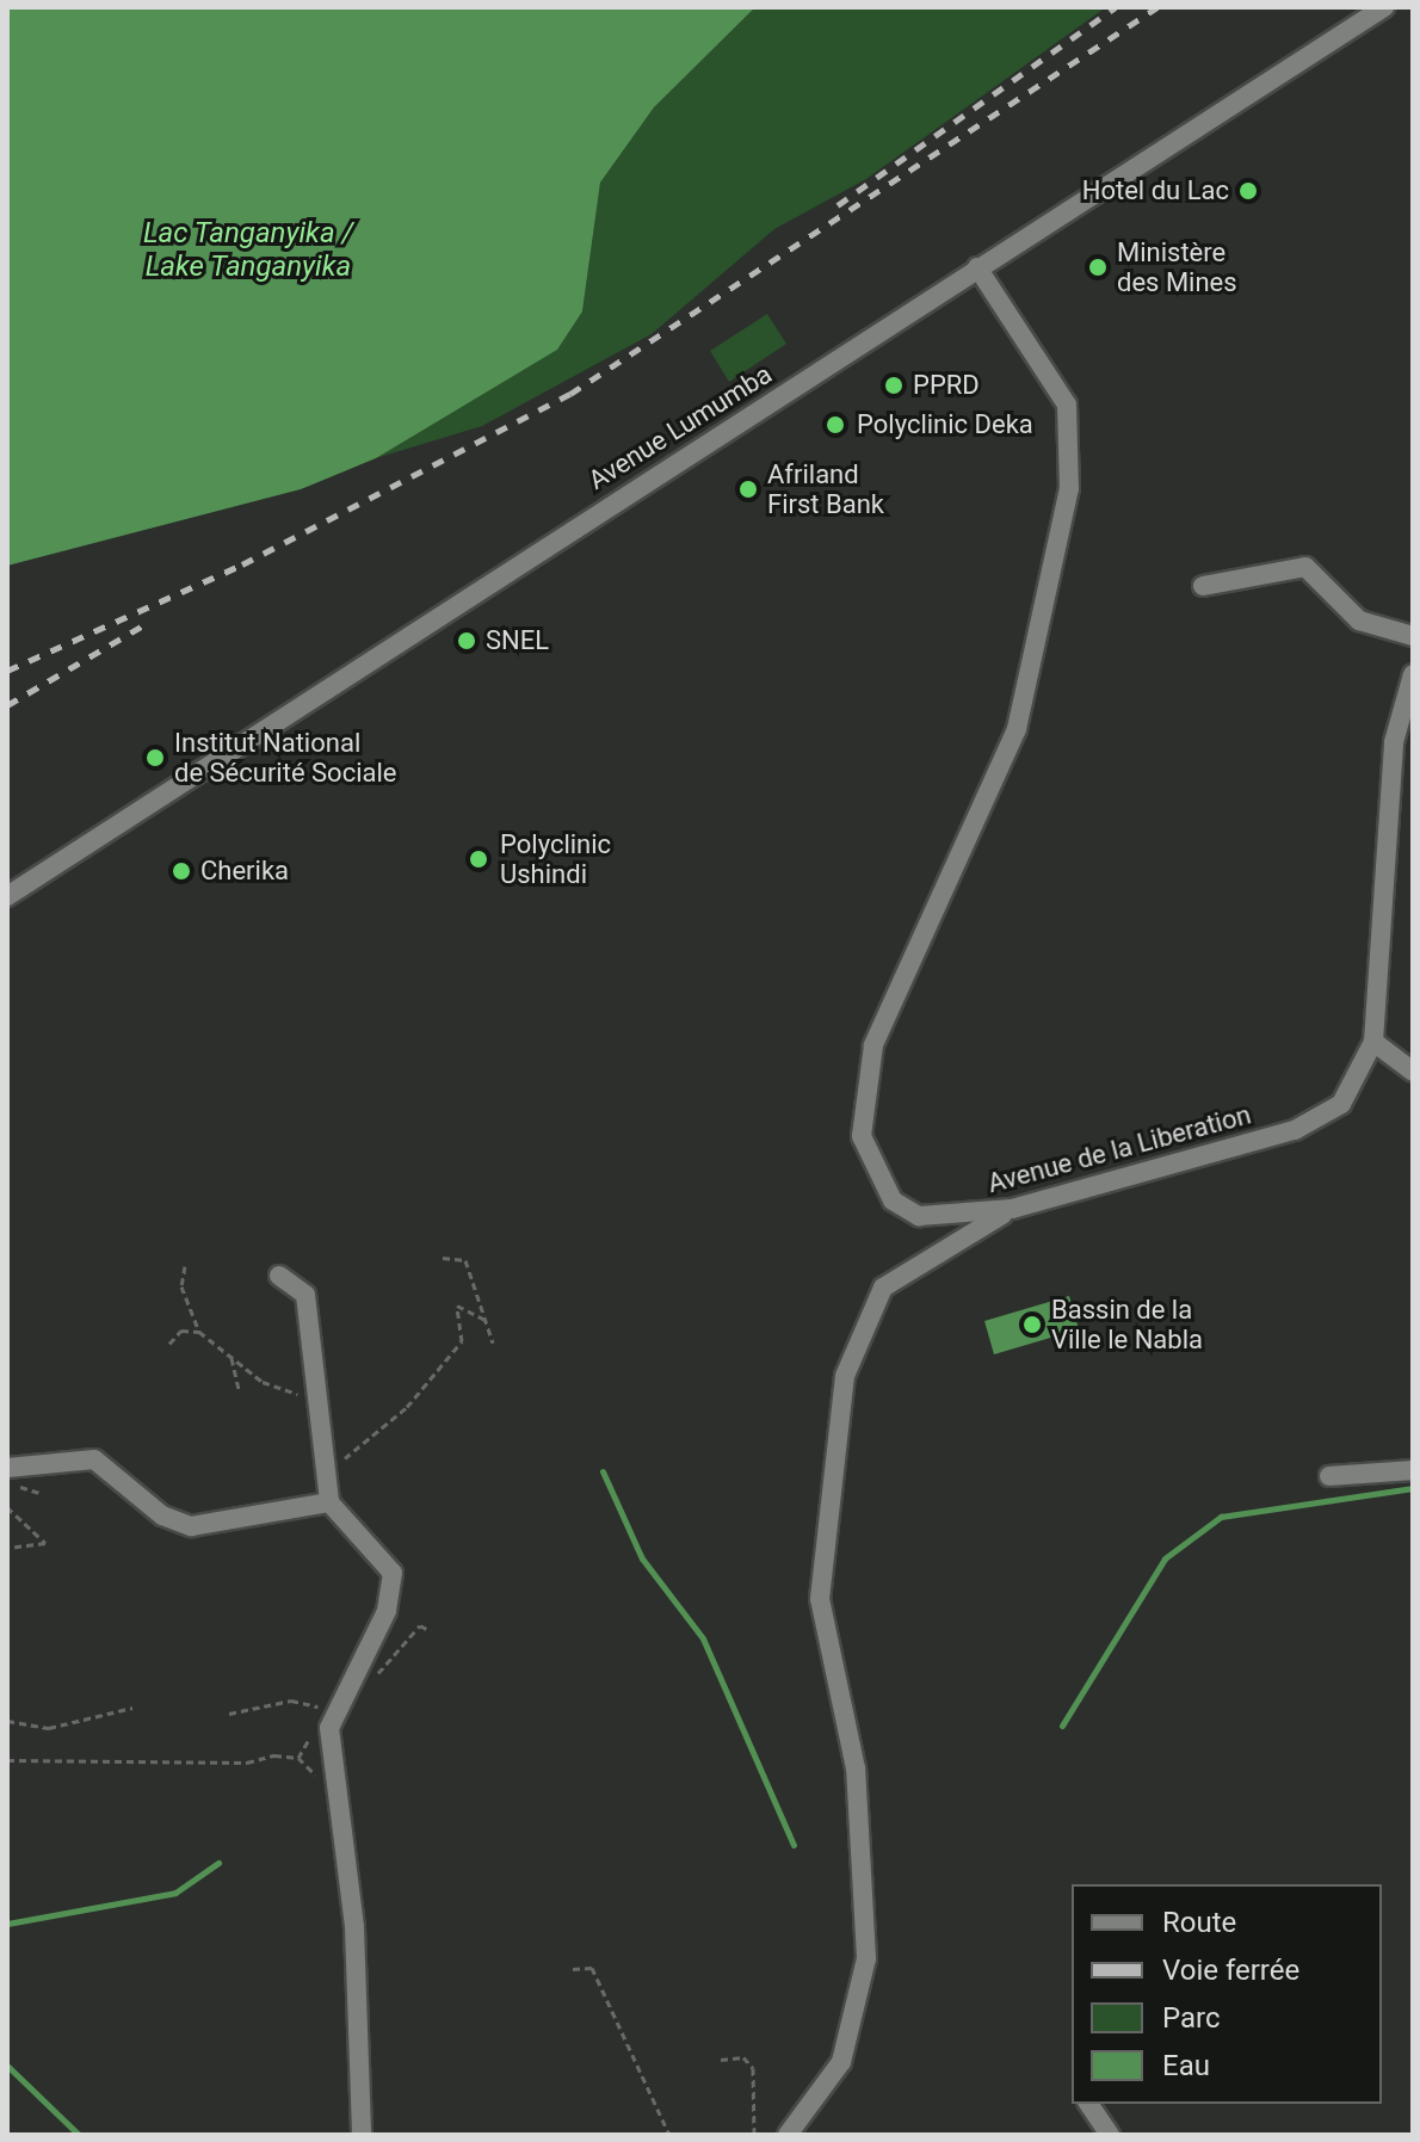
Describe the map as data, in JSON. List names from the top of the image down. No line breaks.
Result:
{"streets":{"street":["Avenue Lumumba","Avenue de la Liberation"]},"crossings":[["Avenue Lumumba","Avenue de la Liberation"]],"water":["Lac Tanganyika / Lake Tanganyika"],"places":["Hotel du Lac","Ministère des Mines","PPRD","Polyclinic Deka","Afriland First Bank","SNEL","Institut National de Sécurité Sociale","Polyclinic Ushindi","Cherika","Bassin de la Ville le Nabla"],"legend":["Route","Voie ferrée","Parc","Eau"]}
